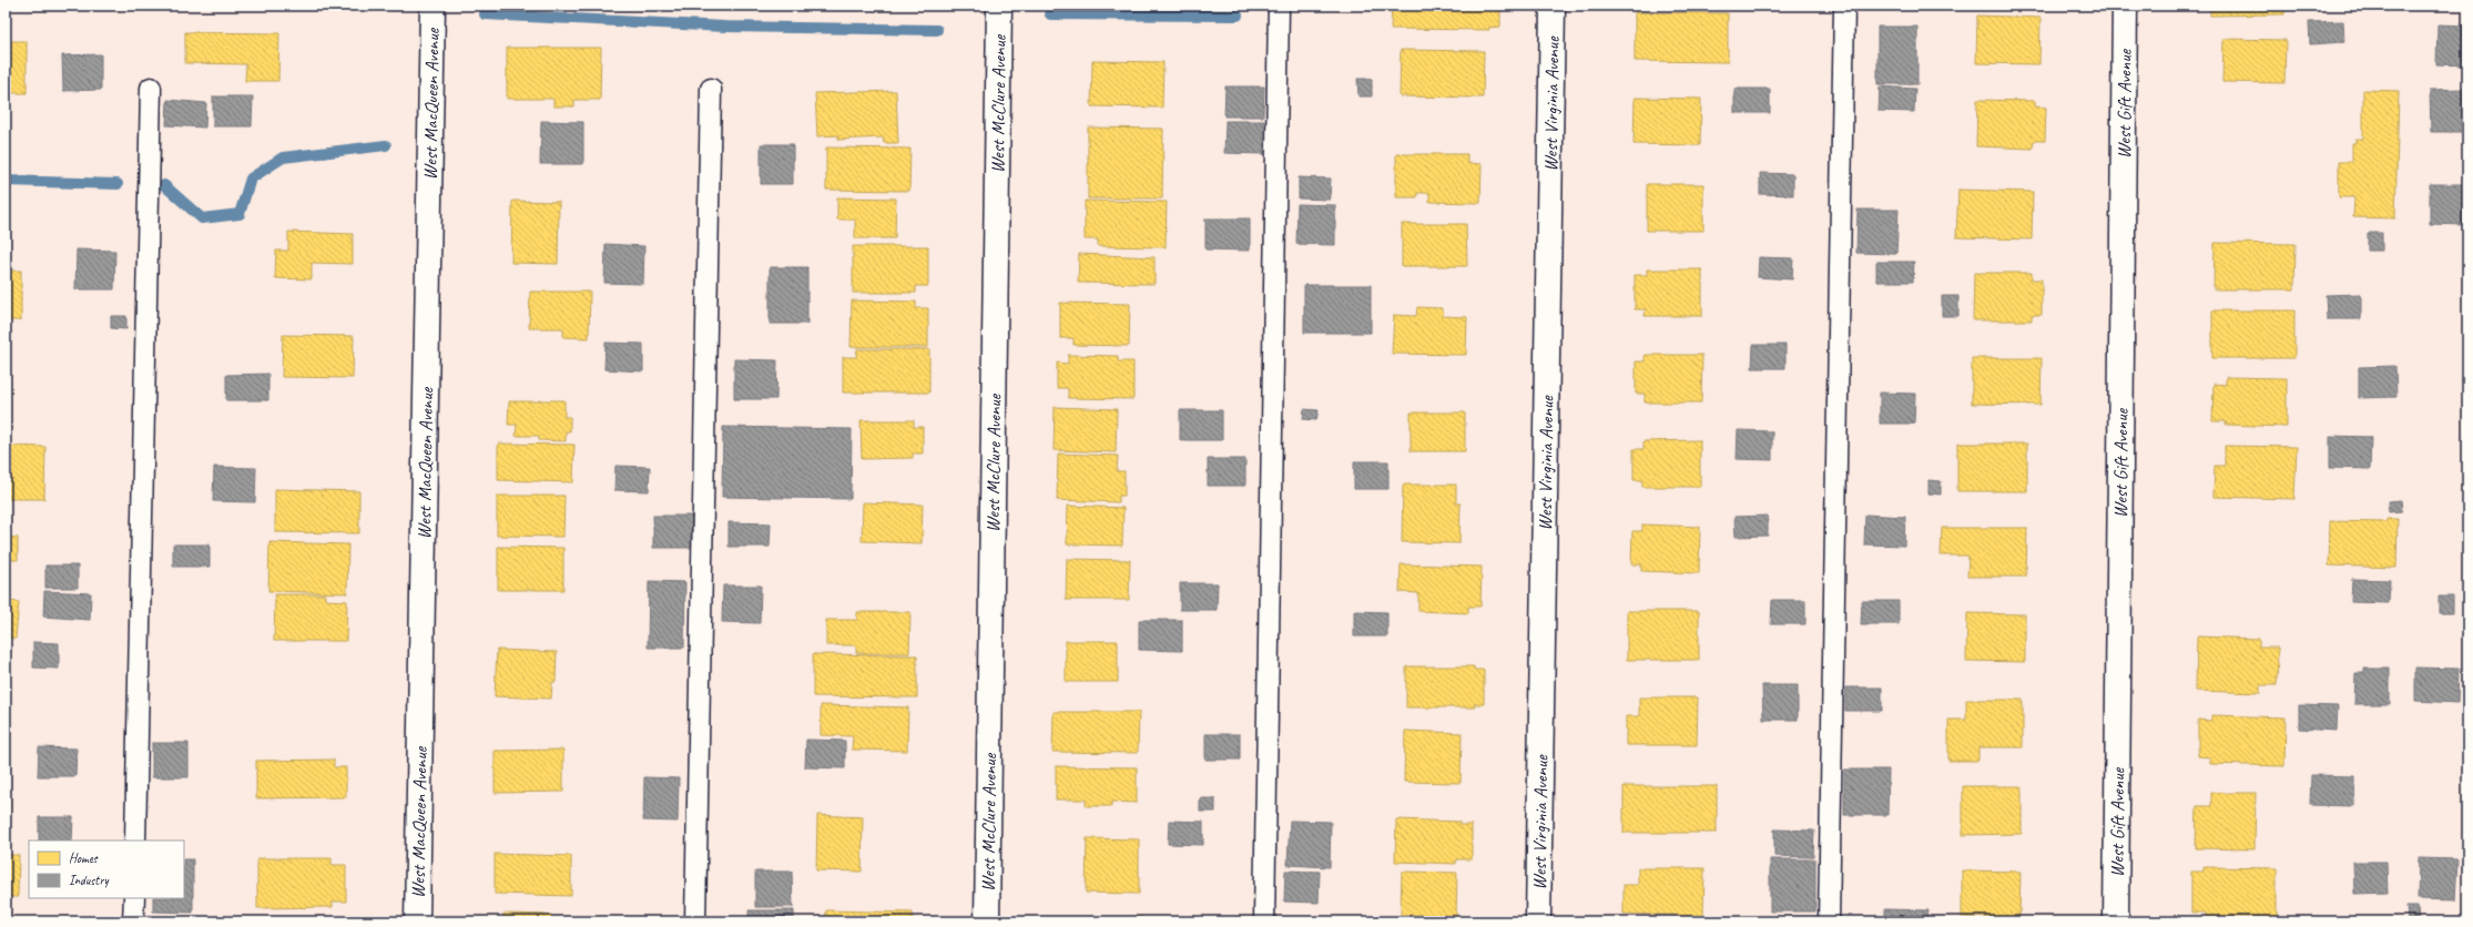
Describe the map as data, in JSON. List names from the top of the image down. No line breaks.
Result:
{"streets":{"street":["West MacQueen Avenue","West McClure Avenue","West Virginia Avenue","West Gift Avenue"]},"legend":["Homes","Industry"]}
